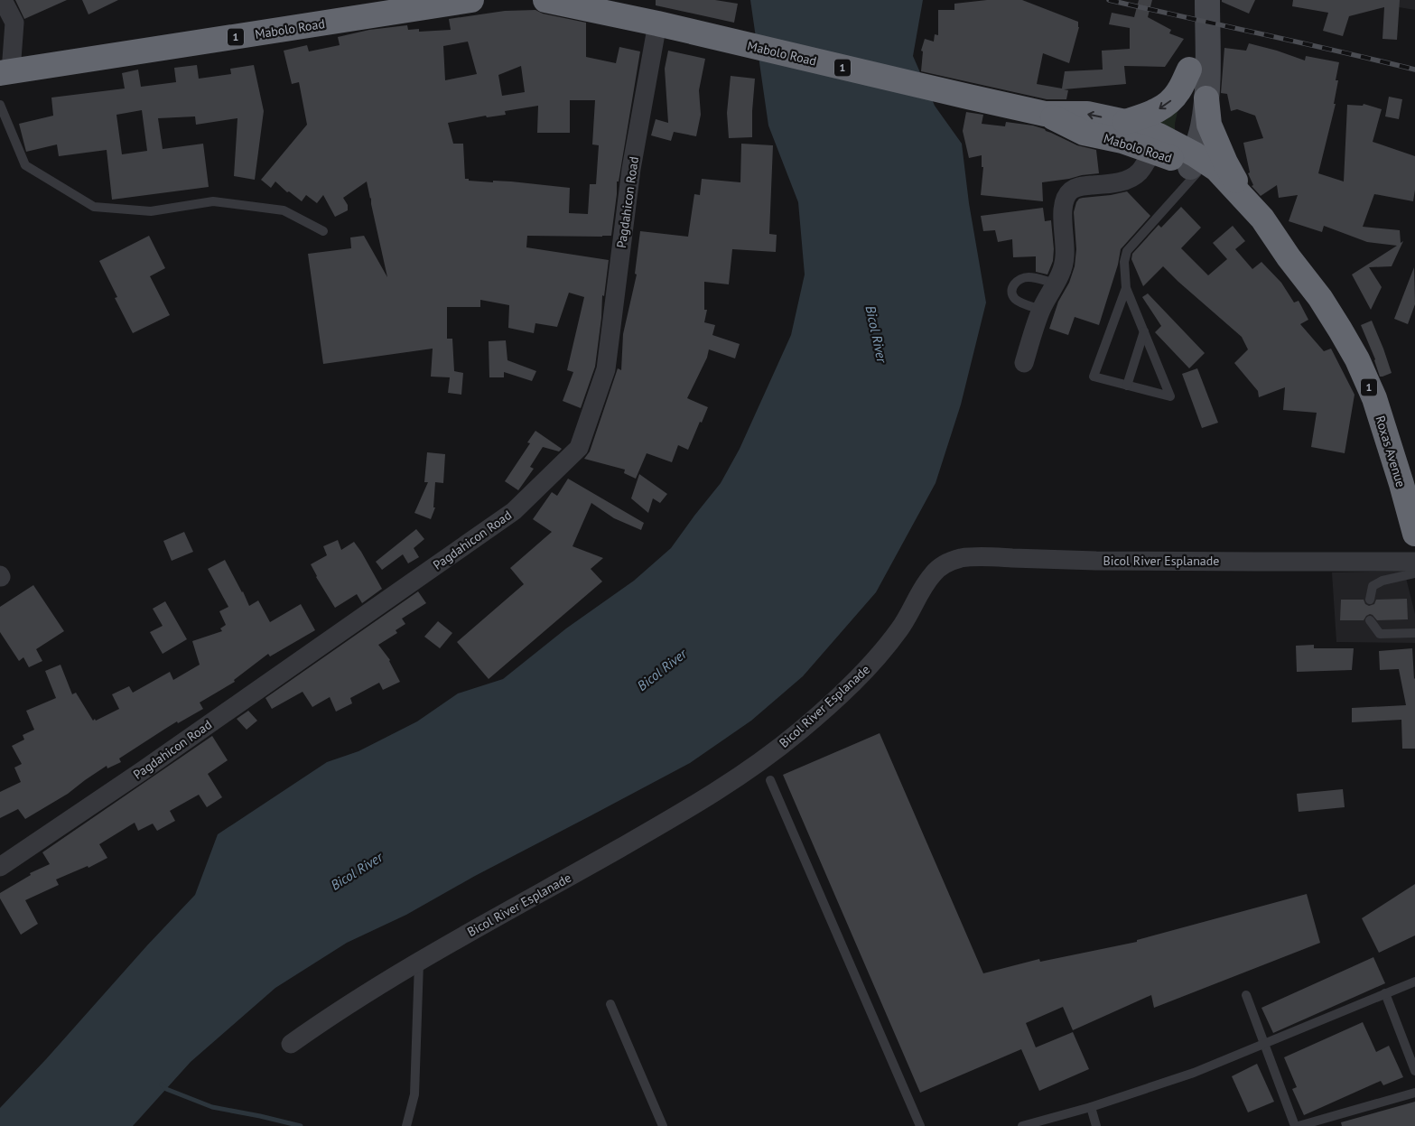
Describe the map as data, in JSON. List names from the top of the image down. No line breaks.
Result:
{"streets":{"highway":["Mabolo Road","1","Roxas Avenue"],"street":["Pagdahicon Road","Bicol River Esplanade"]},"crossings":[["Mabolo Road","Pagdahicon Road"],["Mabolo Road","Roxas Avenue"]],"water":["Bicol River"]}
